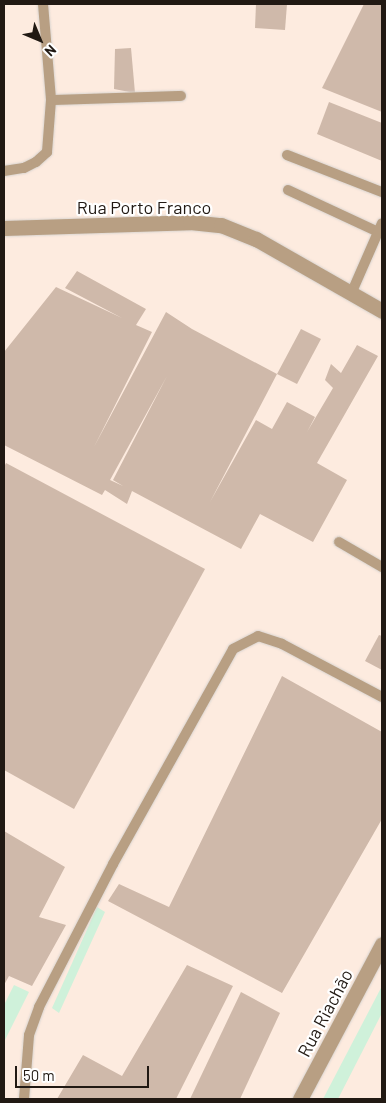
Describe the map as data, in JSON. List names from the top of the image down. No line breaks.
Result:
{"streets":{"street":["Rua Porto Franco","Rua Riachão"]},"scale_bar":"50 m","north":"bottom right"}
